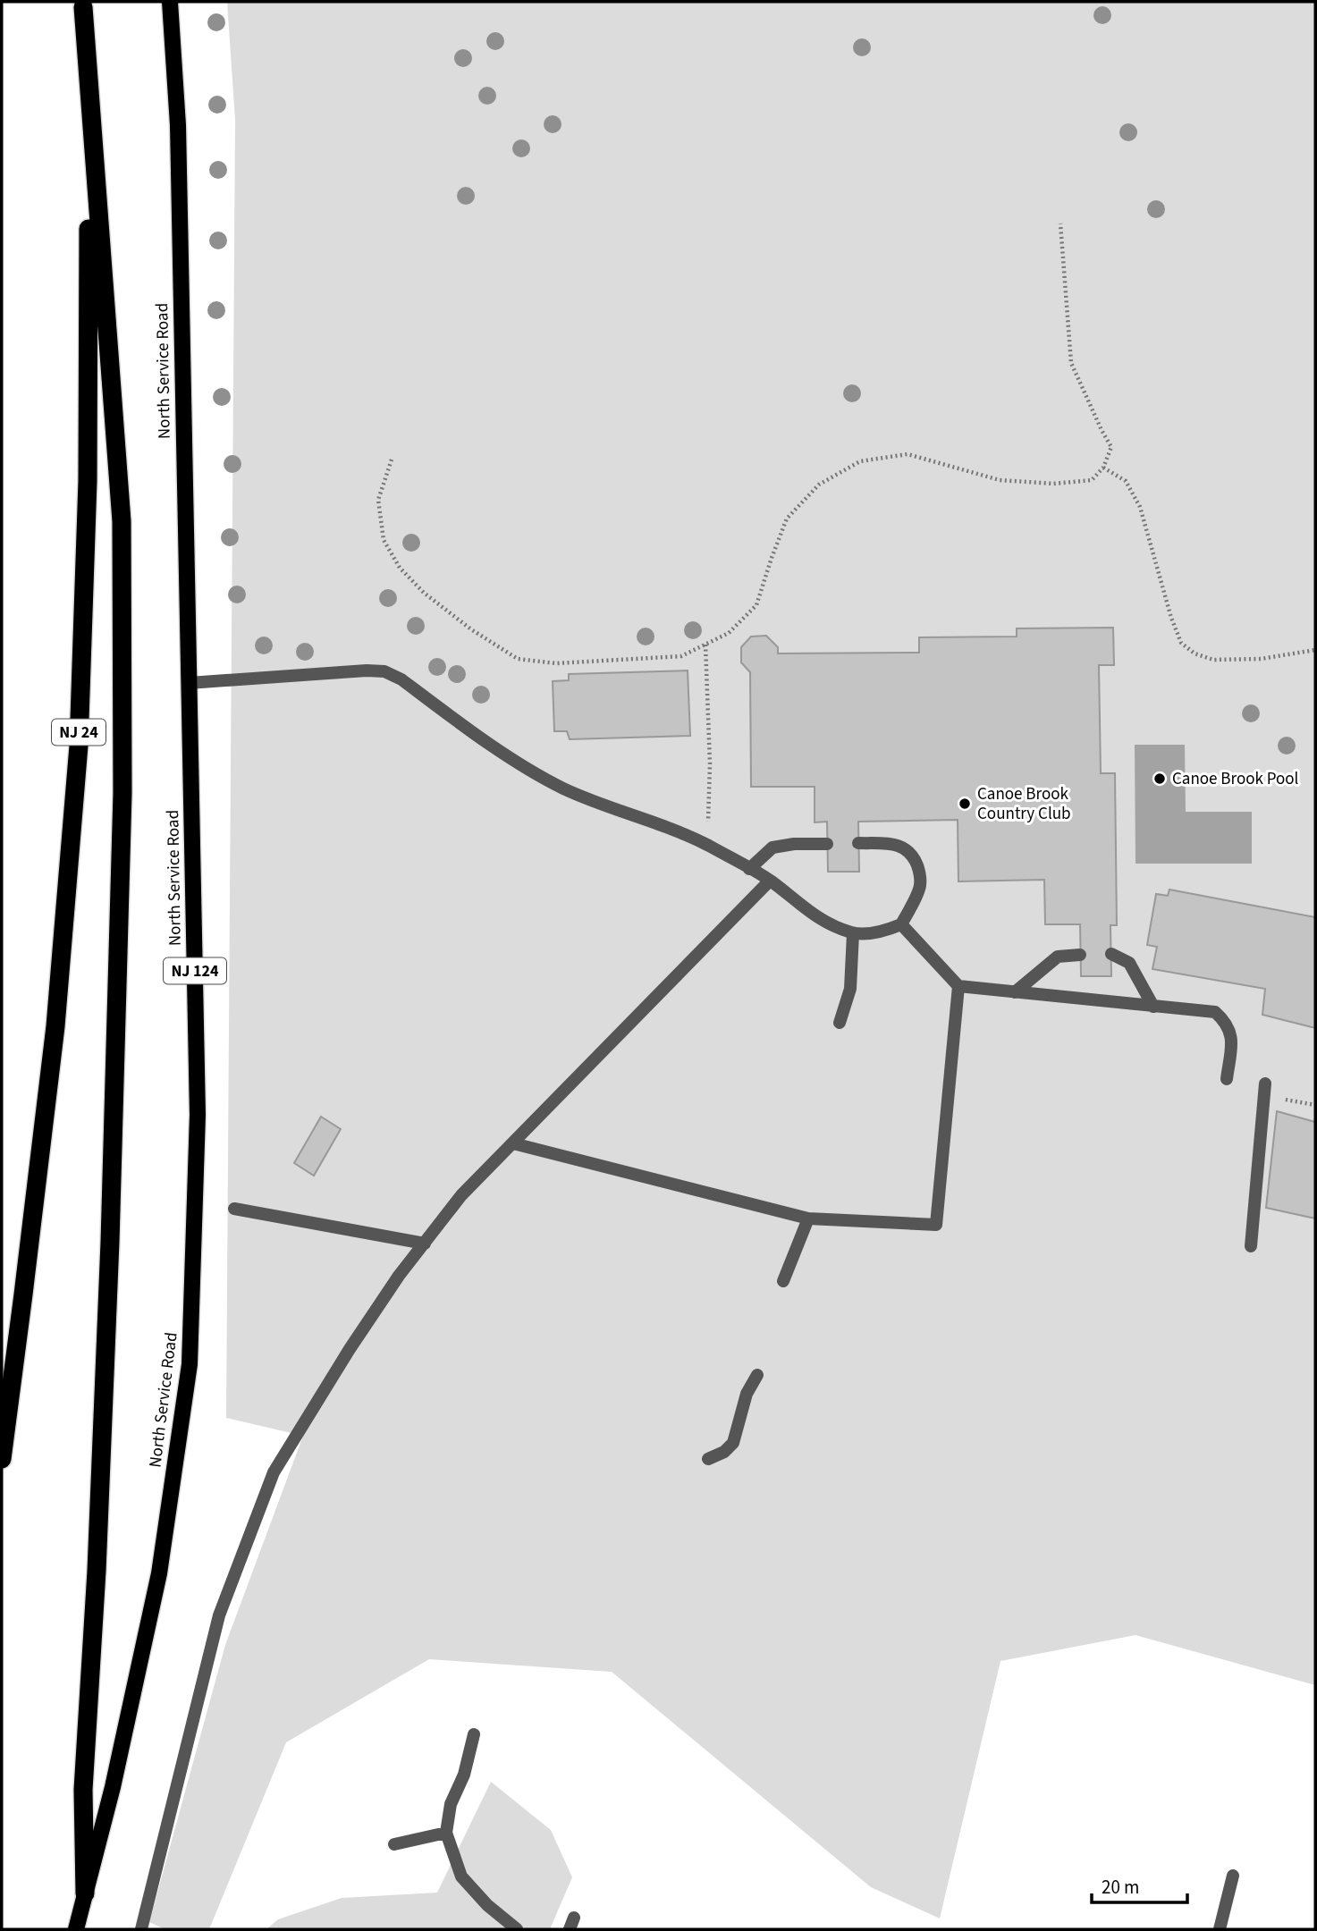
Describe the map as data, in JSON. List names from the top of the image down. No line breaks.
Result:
{"streets":{"highway":["NJ 24"],"main road":["North Service Road","NJ 124"]},"places":["Canoe Brook Pool","Canoe Brook Country Club"],"scale_bar":"20 m"}
